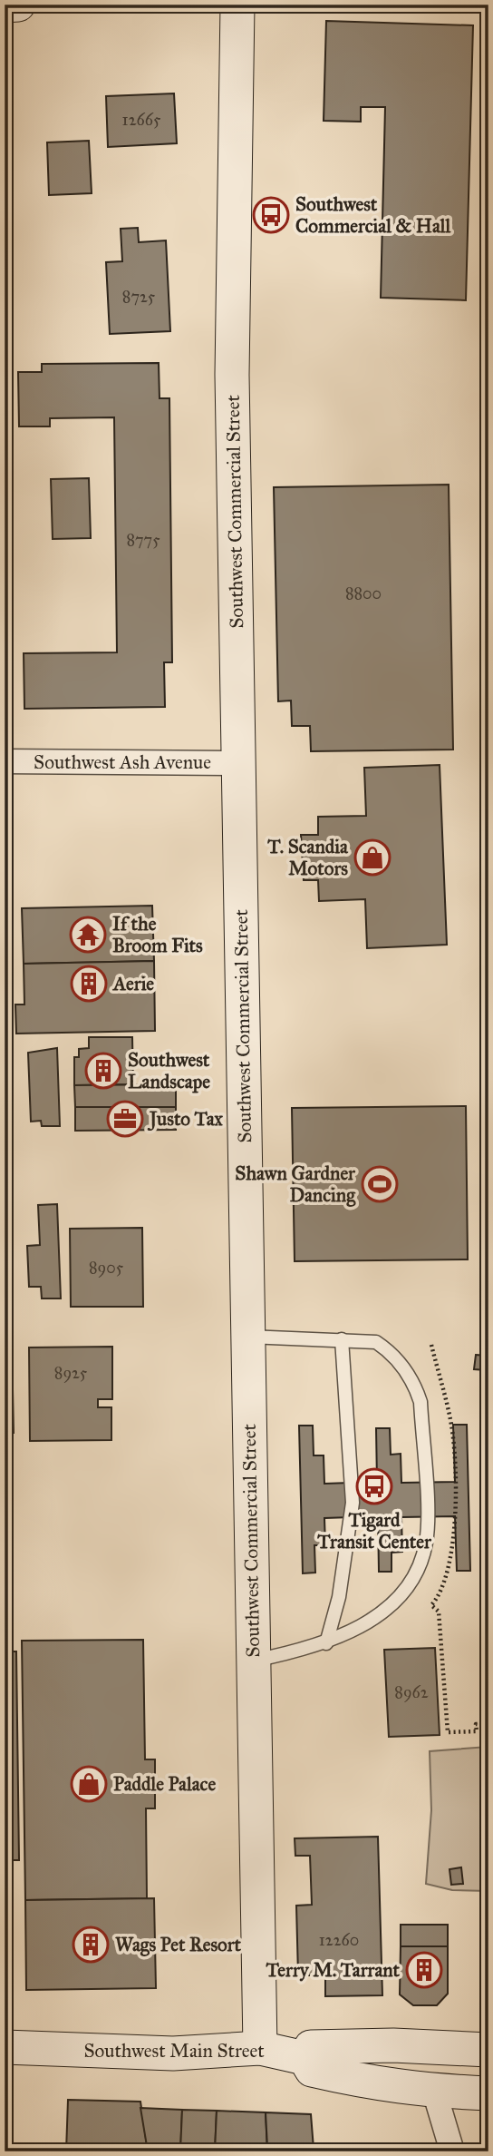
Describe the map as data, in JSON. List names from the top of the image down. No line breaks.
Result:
{"streets":{"street":["Southwest Commercial Street","Southwest Ash Avenue","Southwest Main Street"]},"crossings":[["Southwest Commercial Street","Southwest Ash Avenue"],["Southwest Commercial Street","Southwest Main Street"]],"places":{"bus stop":["Southwest Commercial & Hall","Tigard Transit Center"],"shop":["T. Scandia Motors","Paddle Palace"],"temple":["If the Broom Fits"],"building":["Aerie","Southwest Landscape","Wags Pet Resort","Terry M. Tarrant"],"office":["Justo Tax"],"sports":["Shawn Gardner Dancing"]},"house_numbers":["12665","8725","8775","8800","8905","8925","8962","12260"]}
